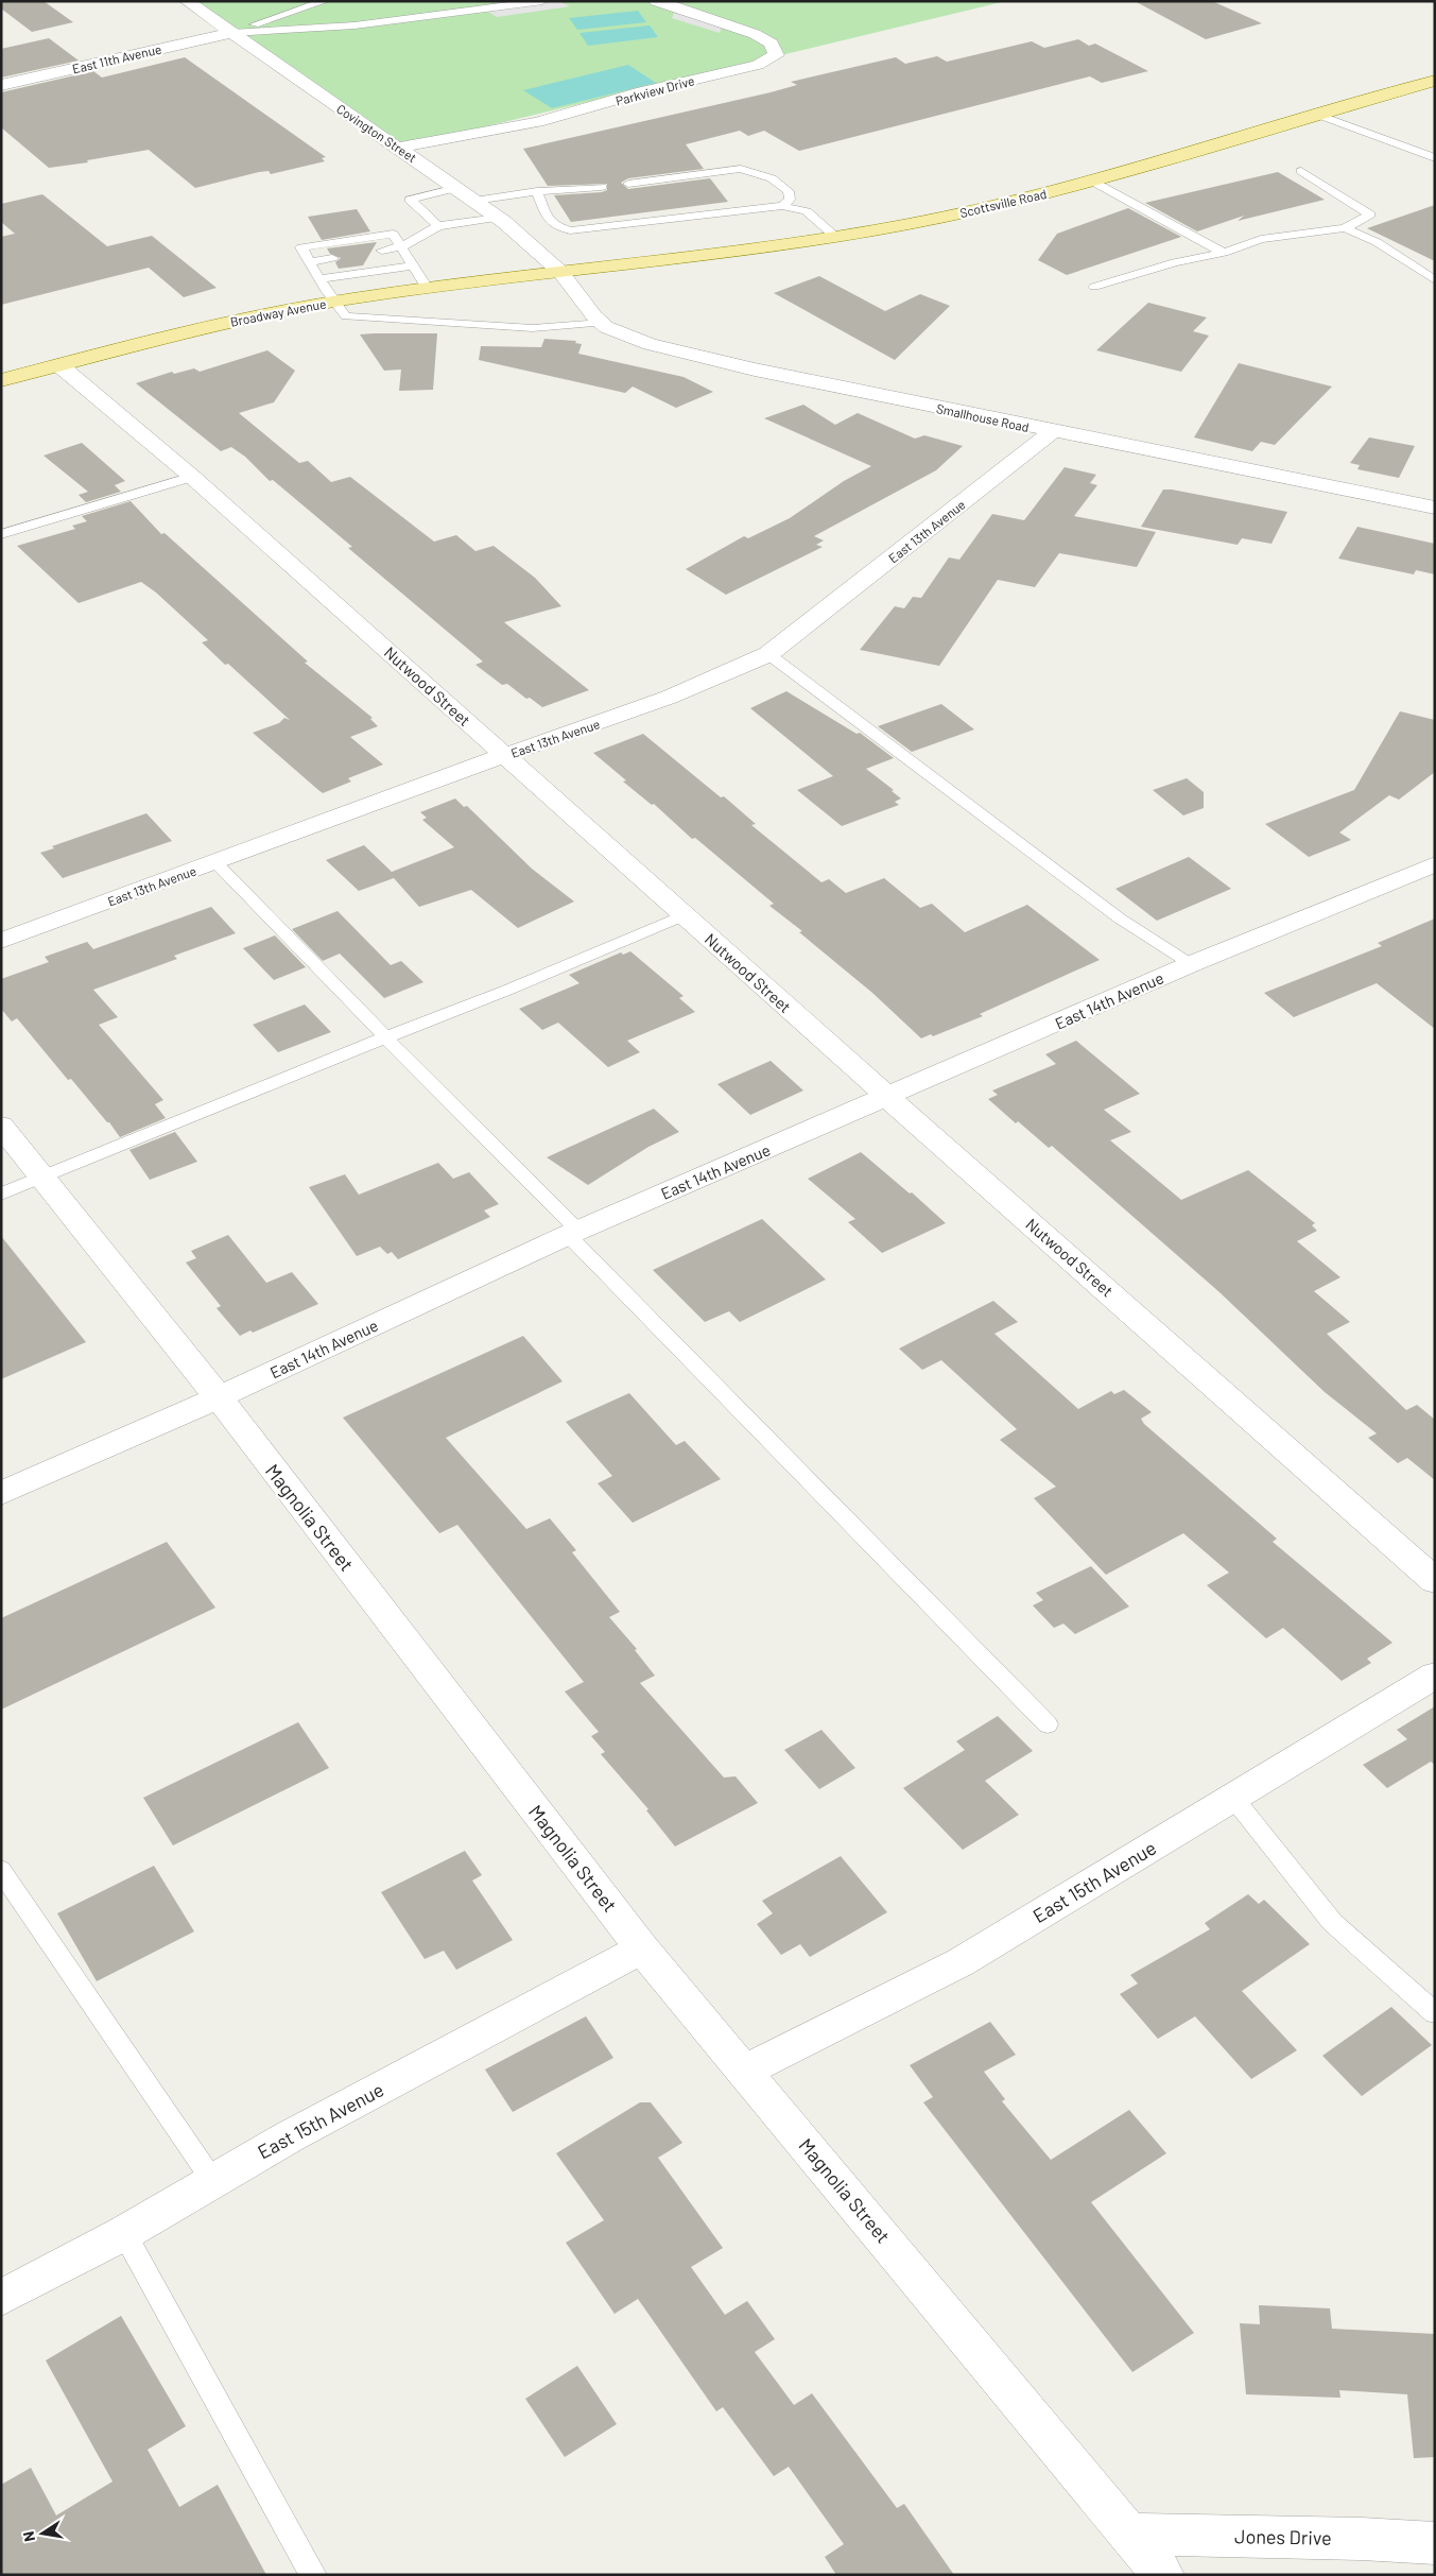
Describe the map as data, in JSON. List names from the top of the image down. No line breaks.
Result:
{"streets":{"main road":["Scottsville Road","Broadway Avenue"],"street":["East 11th Avenue","Parkview Drive","Covington Street","Smallhouse Road","East 13th Avenue","Nutwood Street","East 14th Avenue","Magnolia Street","East 15th Avenue","Jones Drive"]},"crossings":[["East 11th Avenue","Covington Street"],["Parkview Drive","Covington Street"],["Covington Street","Scottsville Road"],["Covington Street","Broadway Avenue"],["Covington Street","Smallhouse Road"],["Scottsville Road","Broadway Avenue"],["Scottsville Road","Smallhouse Road"],["Broadway Avenue","Smallhouse Road"],["Broadway Avenue","Nutwood Street"],["Smallhouse Road","East 13th Avenue"],["East 13th Avenue","Nutwood Street"],["Nutwood Street","East 14th Avenue"],["East 14th Avenue","Magnolia Street"],["Magnolia Street","East 15th Avenue"],["Magnolia Street","Jones Drive"]],"north":"left"}
